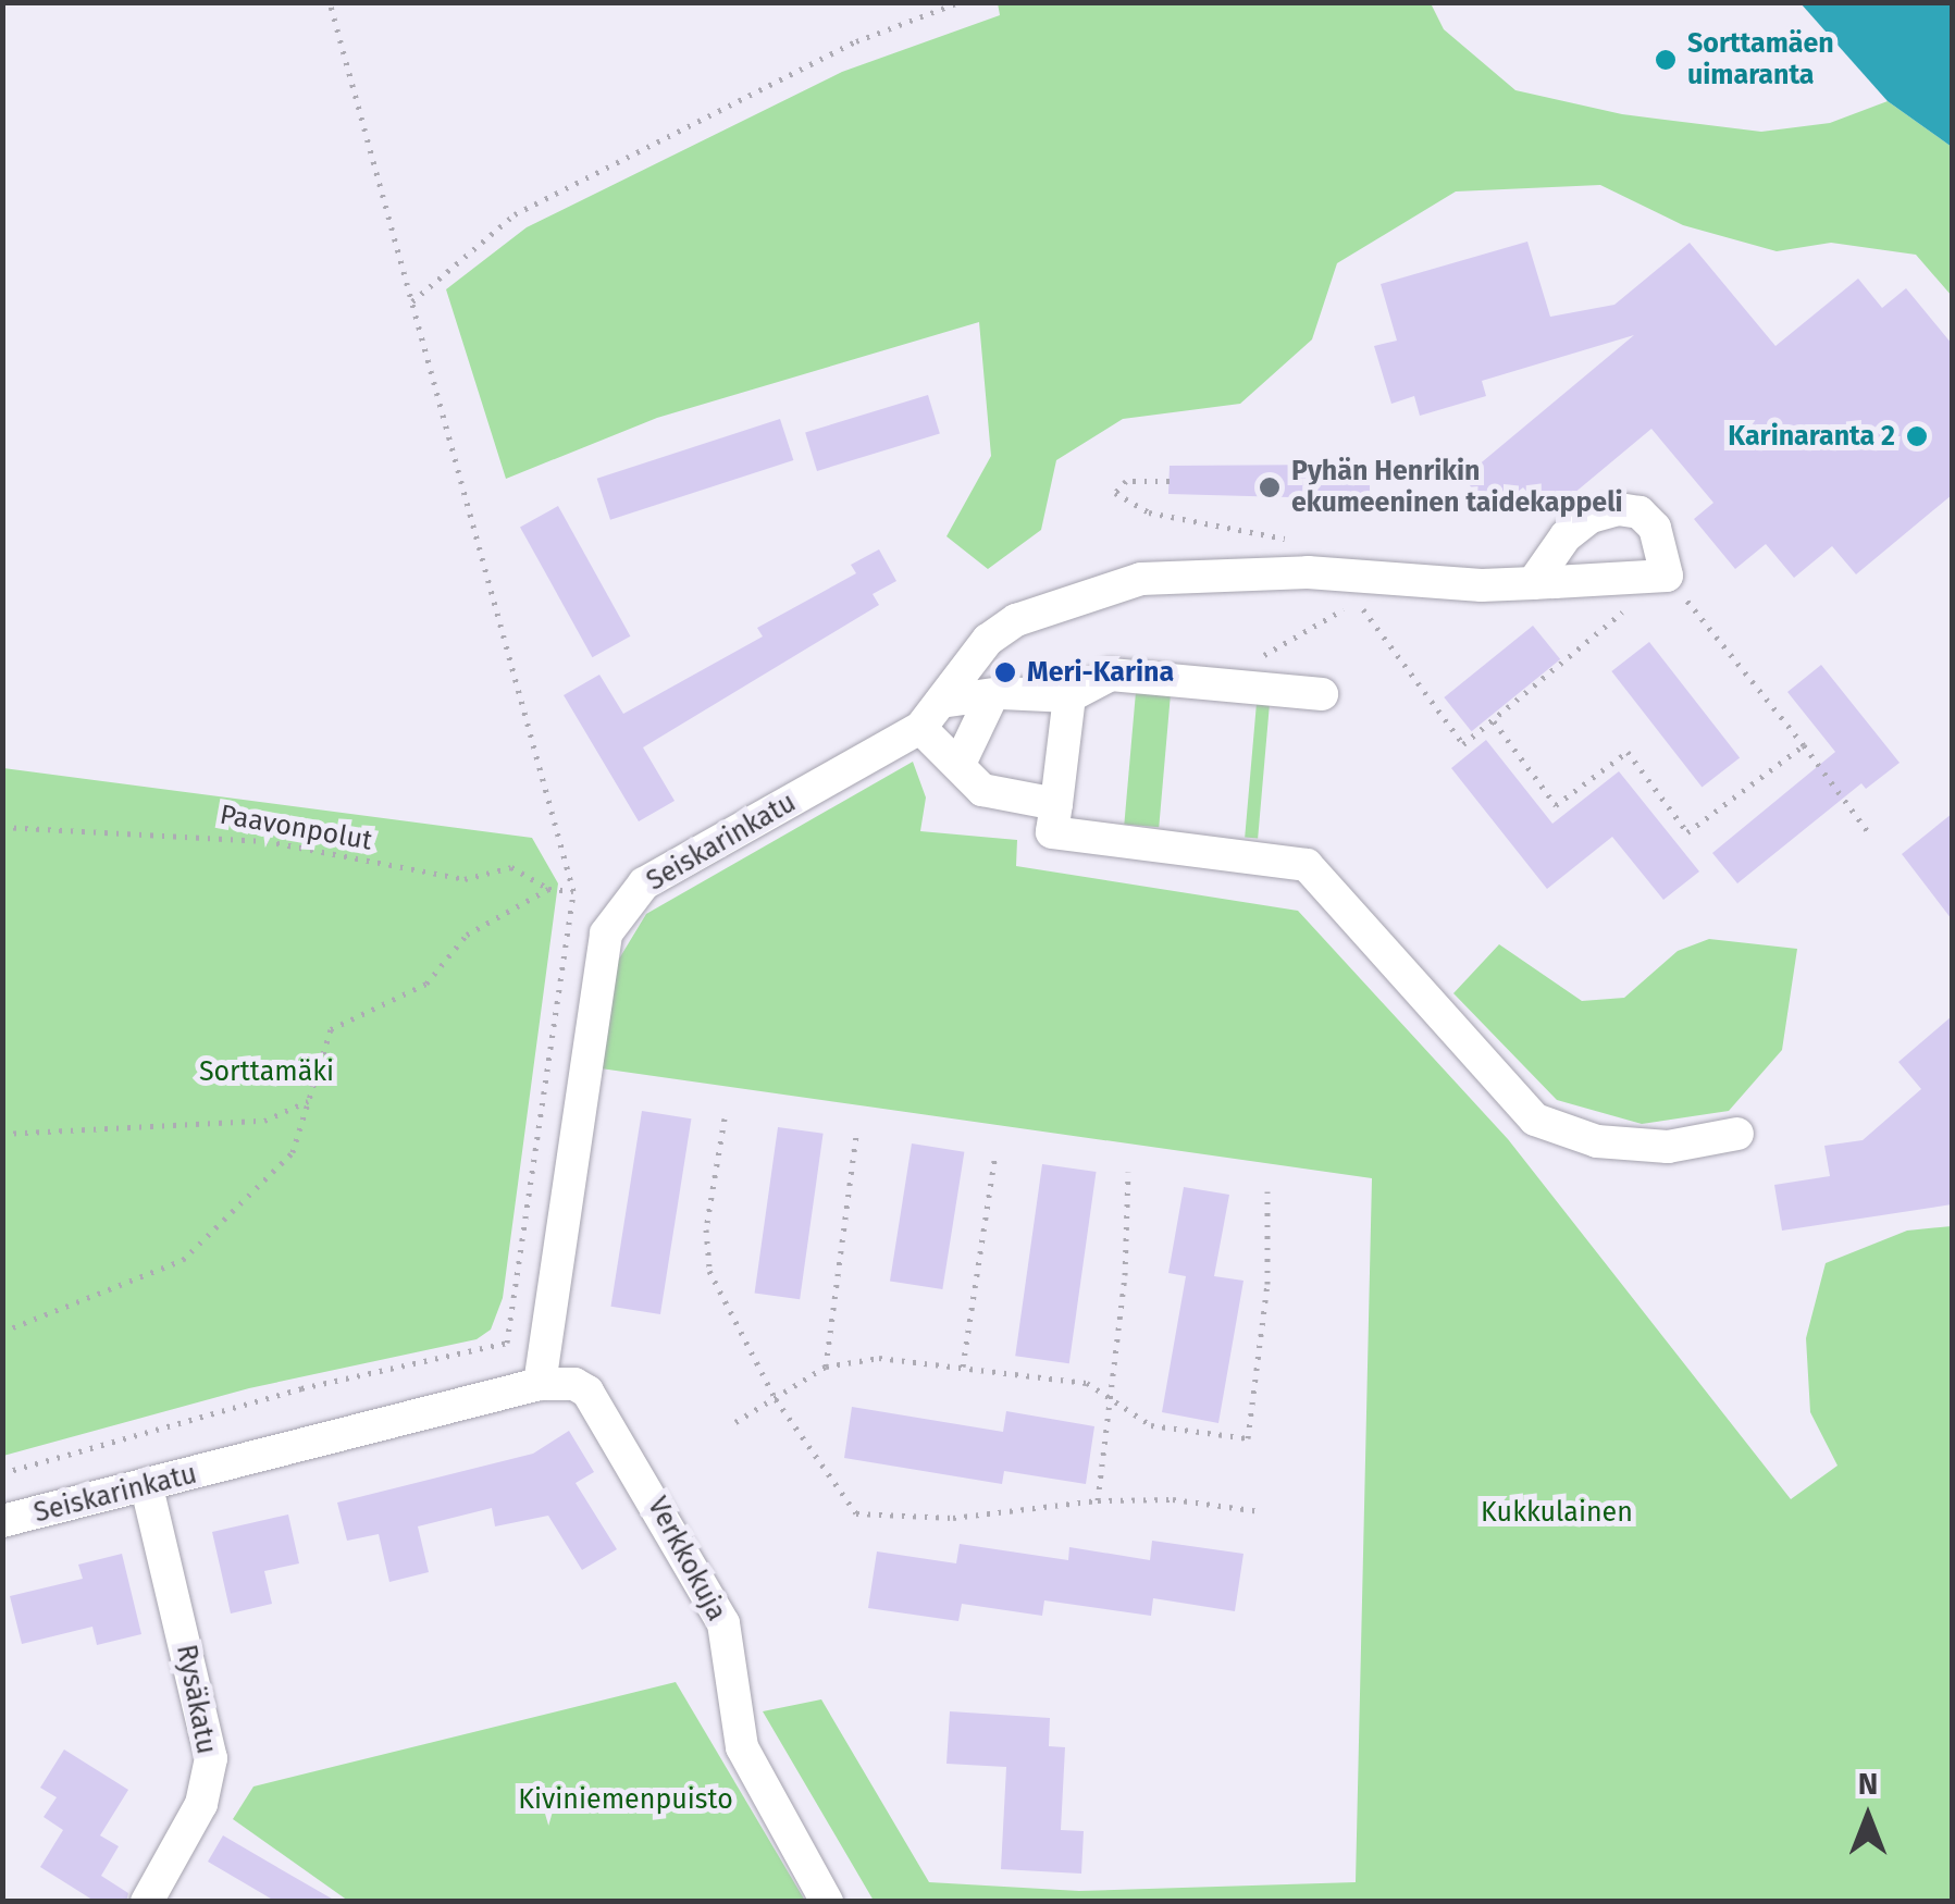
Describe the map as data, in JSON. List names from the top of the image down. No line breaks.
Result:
{"streets":{"street":["Seiskarinkatu","Verkkokuja","Rysäkatu"],"path":["Paavonpolut"]},"crossings":[["Seiskarinkatu","Verkkokuja"],["Seiskarinkatu","Rysäkatu"]],"parks":["Sorttamäki","Kukkulainen","Kiviniemenpuisto"],"places":["Sorttamäen uimaranta","Karinaranta 2","Pyhän Henrikin ekumeeninen taidekappeli","Meri-Karina"],"north":"top"}
